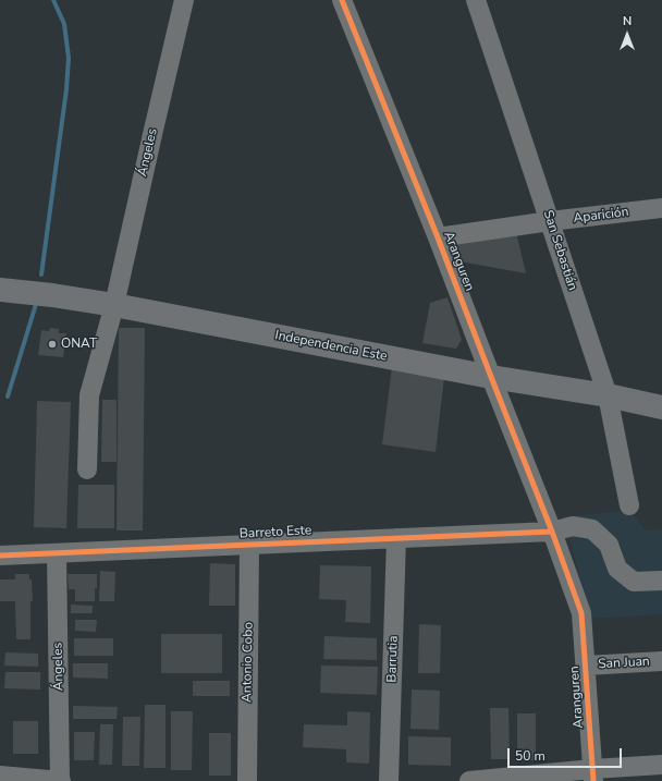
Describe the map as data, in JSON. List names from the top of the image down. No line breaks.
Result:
{"streets":{"main road":["Independencia Este"],"street":["Ángeles","Aparición","San Sebastián","Aranguren","Barreto Este","Barrutia","Antonio Cobo","San Juan"]},"crossings":[["Ángeles","Independencia Este"],["Ángeles","Barreto Este"],["Aparición","San Sebastián"],["Aparición","Aranguren"],["San Sebastián","Independencia Este"],["Aranguren","Independencia Este"],["Aranguren","Barreto Este"],["Aranguren","San Juan"],["Barreto Este","Barrutia"],["Barreto Este","Antonio Cobo"]],"places":["ONAT"],"scale_bar":"50 m","north":"top"}
